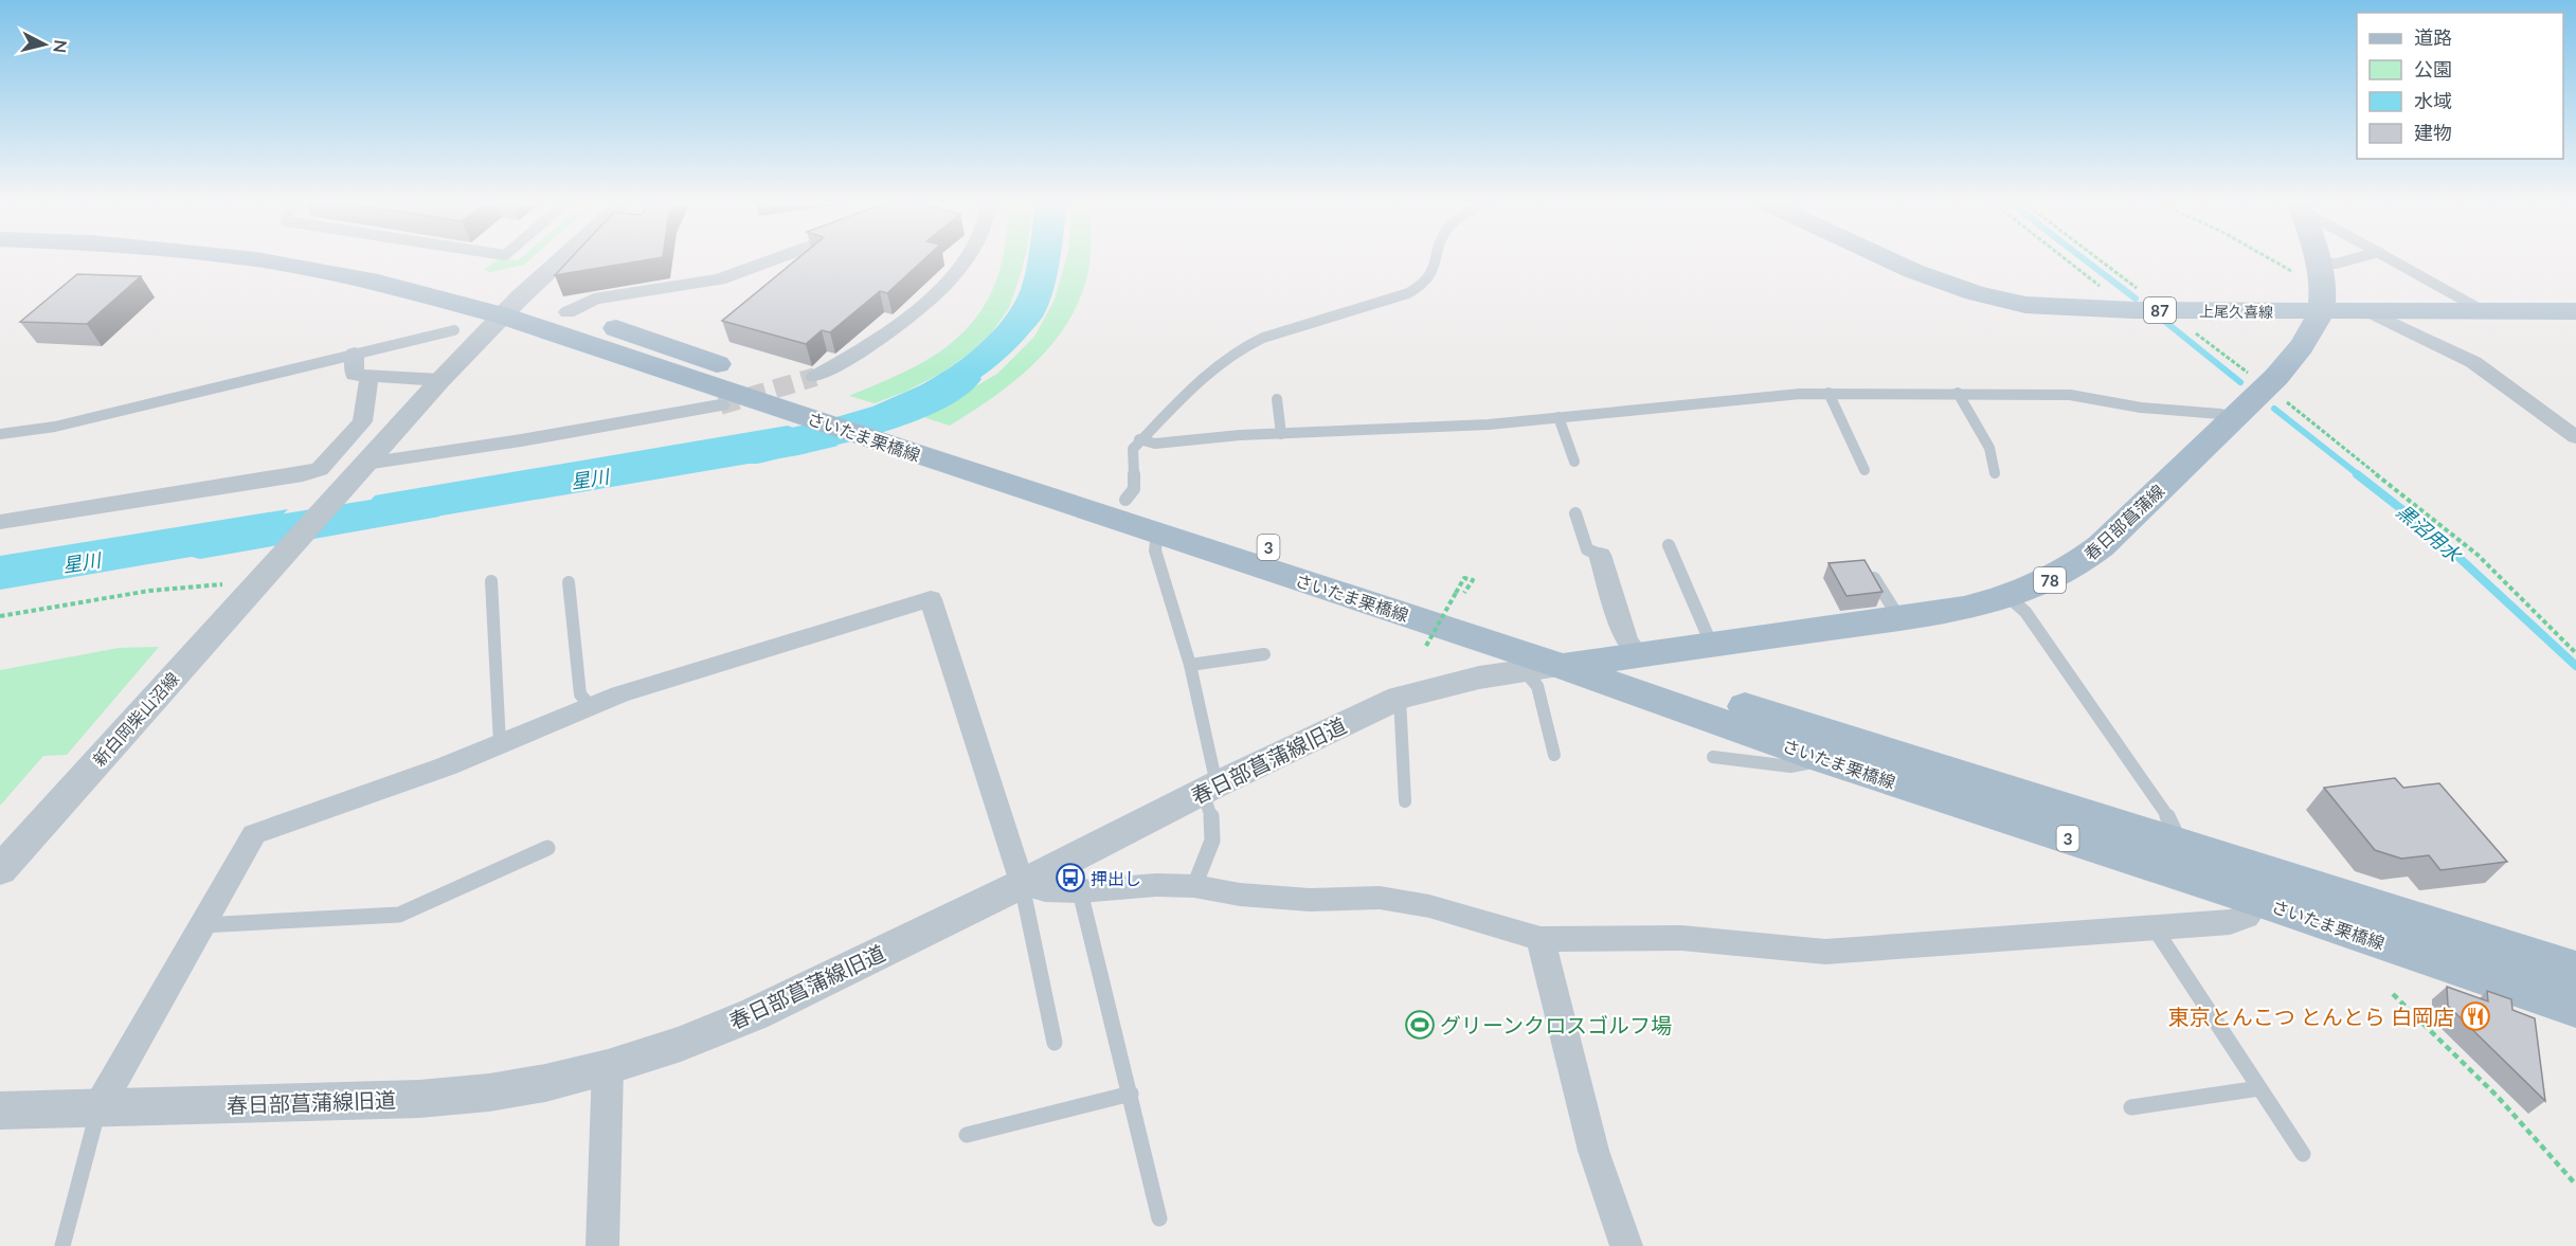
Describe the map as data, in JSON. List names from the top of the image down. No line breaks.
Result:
{"streets":{"main road":["87","上尾久喜線","さいたま栗橋線","春日部菖蒲線","3","78"],"street":["新白岡柴山沼線","春日部菖蒲線旧道"]},"crossings":[["上尾久喜線","春日部菖蒲線"],["さいたま栗橋線","春日部菖蒲線"],["さいたま栗橋線","春日部菖蒲線旧道"],["春日部菖蒲線","春日部菖蒲線旧道"]],"water":["星川","黒沼用水"],"places":{"bus stop":["押出し"],"restaurant":["東京とんこつ とんとら 白岡店"],"sports":["グリーンクロスゴルフ場"]},"legend":["道路","公園","水域","建物"],"north":"right"}
